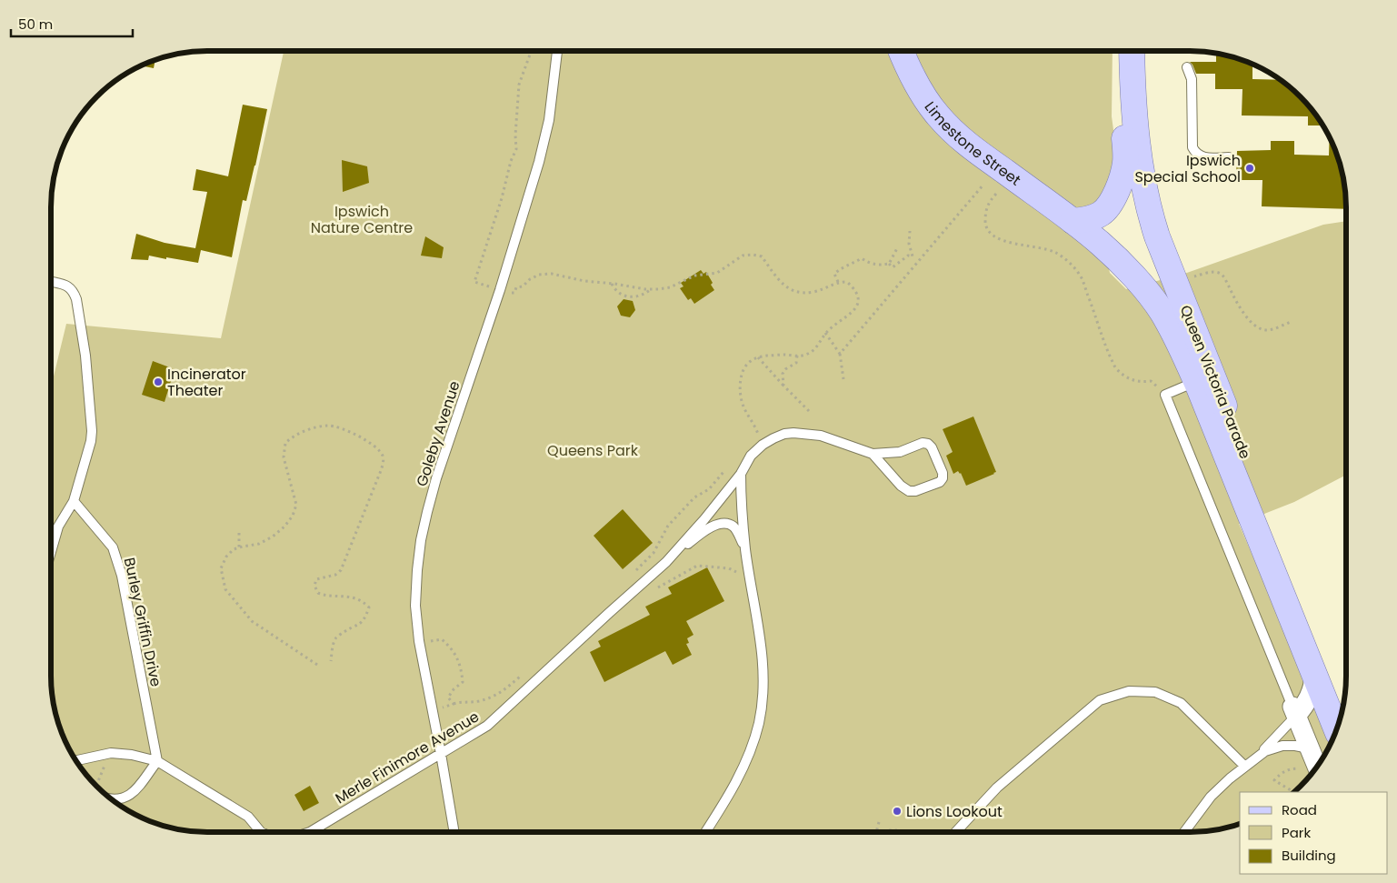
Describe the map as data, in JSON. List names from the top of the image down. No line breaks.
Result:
{"streets":{"main road":["Limestone Street","Queen Victoria Parade"],"lane":["Goleby Avenue","Burley Griffin Drive","Merle Finimore Avenue"]},"crossings":[["Limestone Street","Queen Victoria Parade"],["Goleby Avenue","Merle Finimore Avenue"],["Burley Griffin Drive","Merle Finimore Avenue"]],"parks":["Ipswich Nature Centre","Queens Park"],"places":["Ipswich Special School","Incinerator Theater","Lions Lookout"],"legend":["Road","Park","Building"],"scale_bar":"50 m"}
